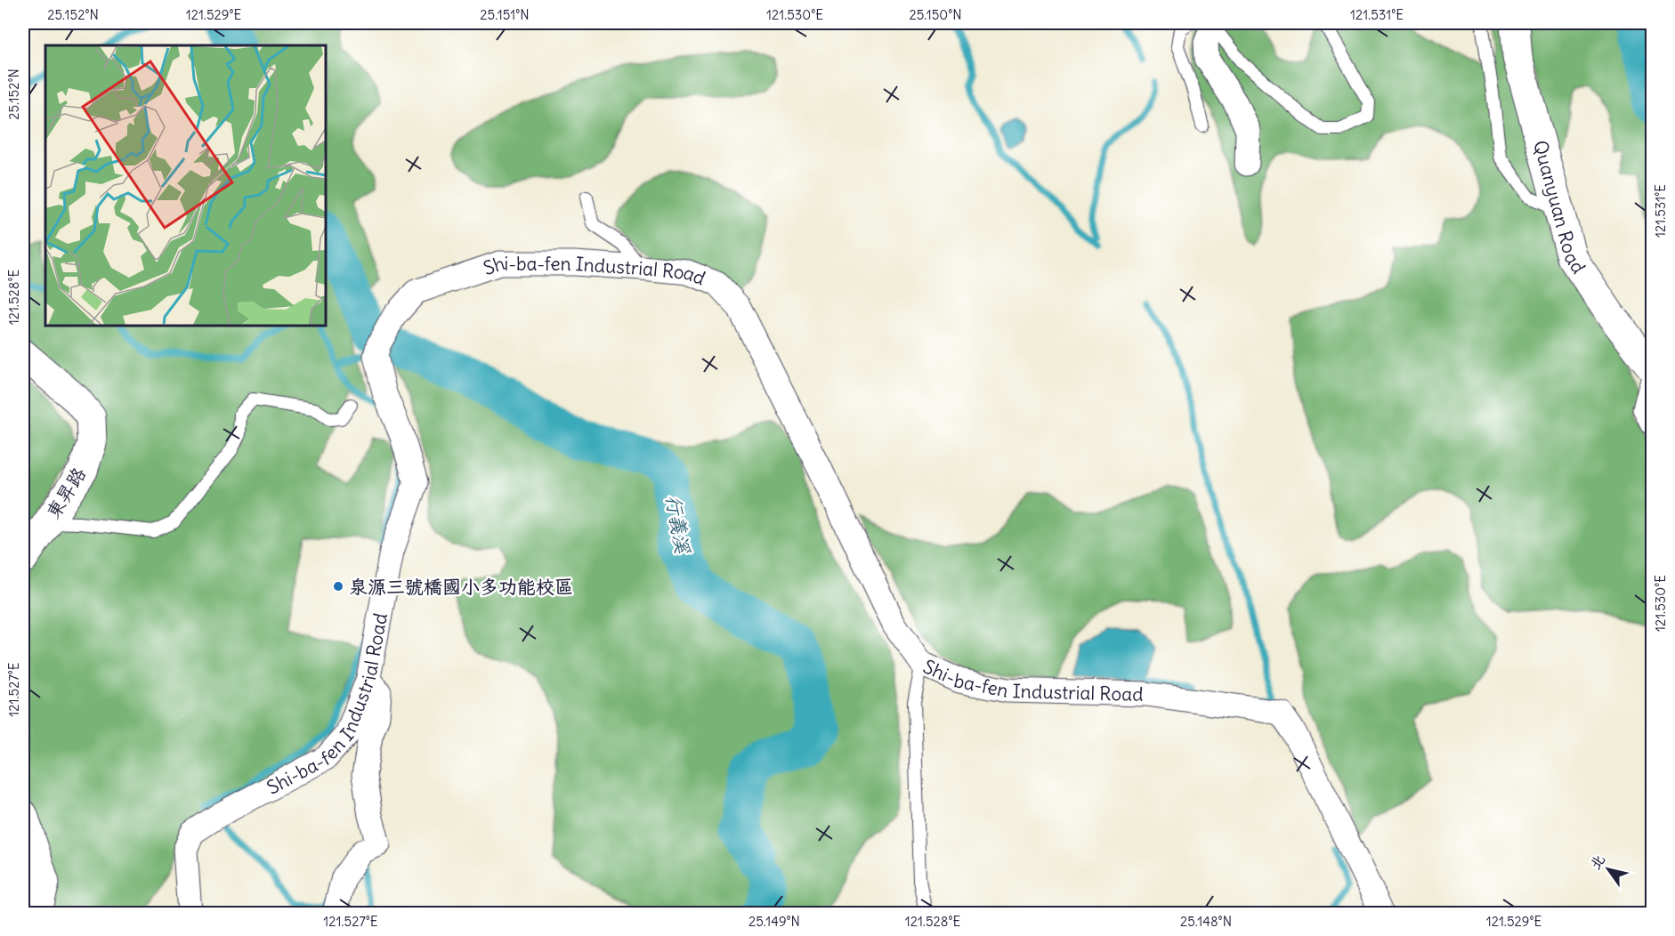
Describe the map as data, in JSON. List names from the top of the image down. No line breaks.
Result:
{"streets":{"street":["Quanyuan Road","Shi-ba-fen Industrial Road","東昇路"]},"water":["行義溪"],"places":["泉源三號橋國小多功能校區"],"north":"top left","coordinates":["25.152°N","121.529°E","25.151°N","121.530°E","25.150°N","121.531°E","121.528°E","121.527°E","25.149°N","25.148°N"]}
